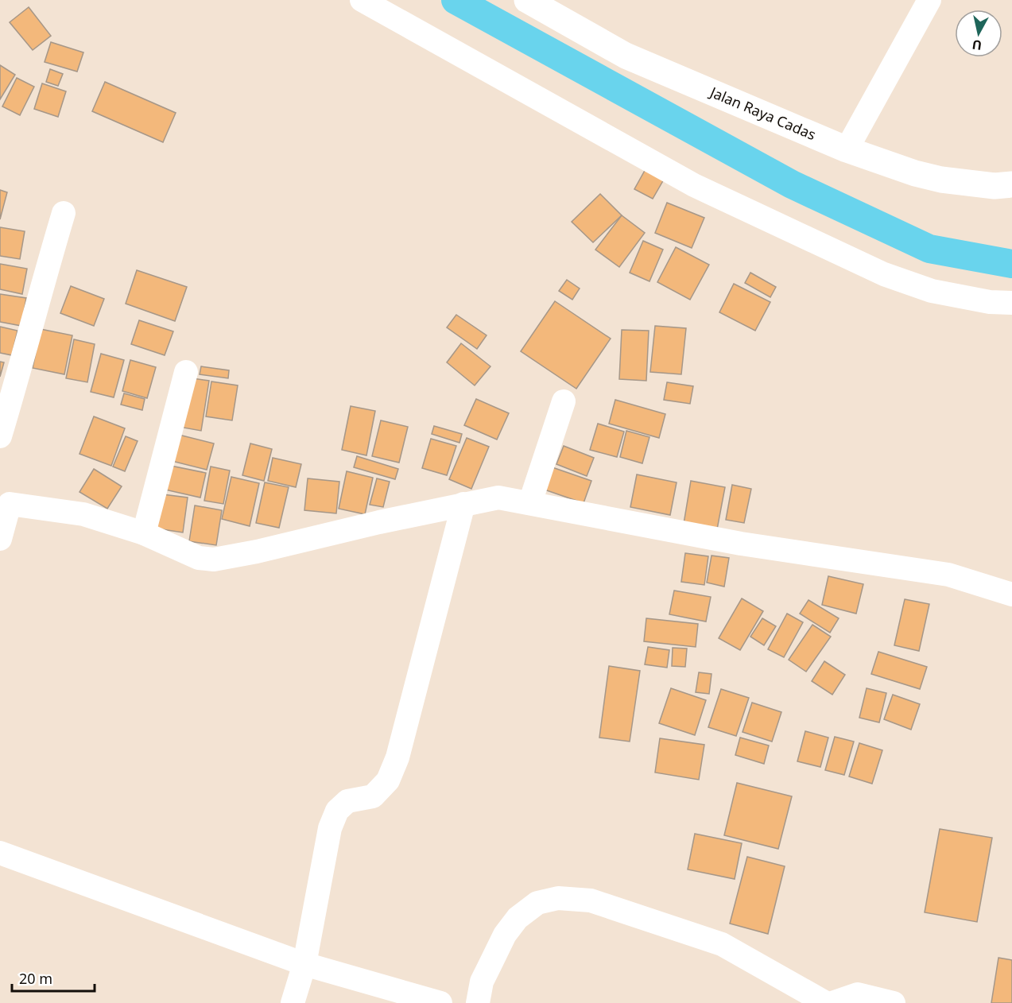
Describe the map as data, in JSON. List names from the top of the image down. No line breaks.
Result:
{"streets":{"street":["Jalan Raya Cadas"]},"scale_bar":"20 m","north":"bottom"}
